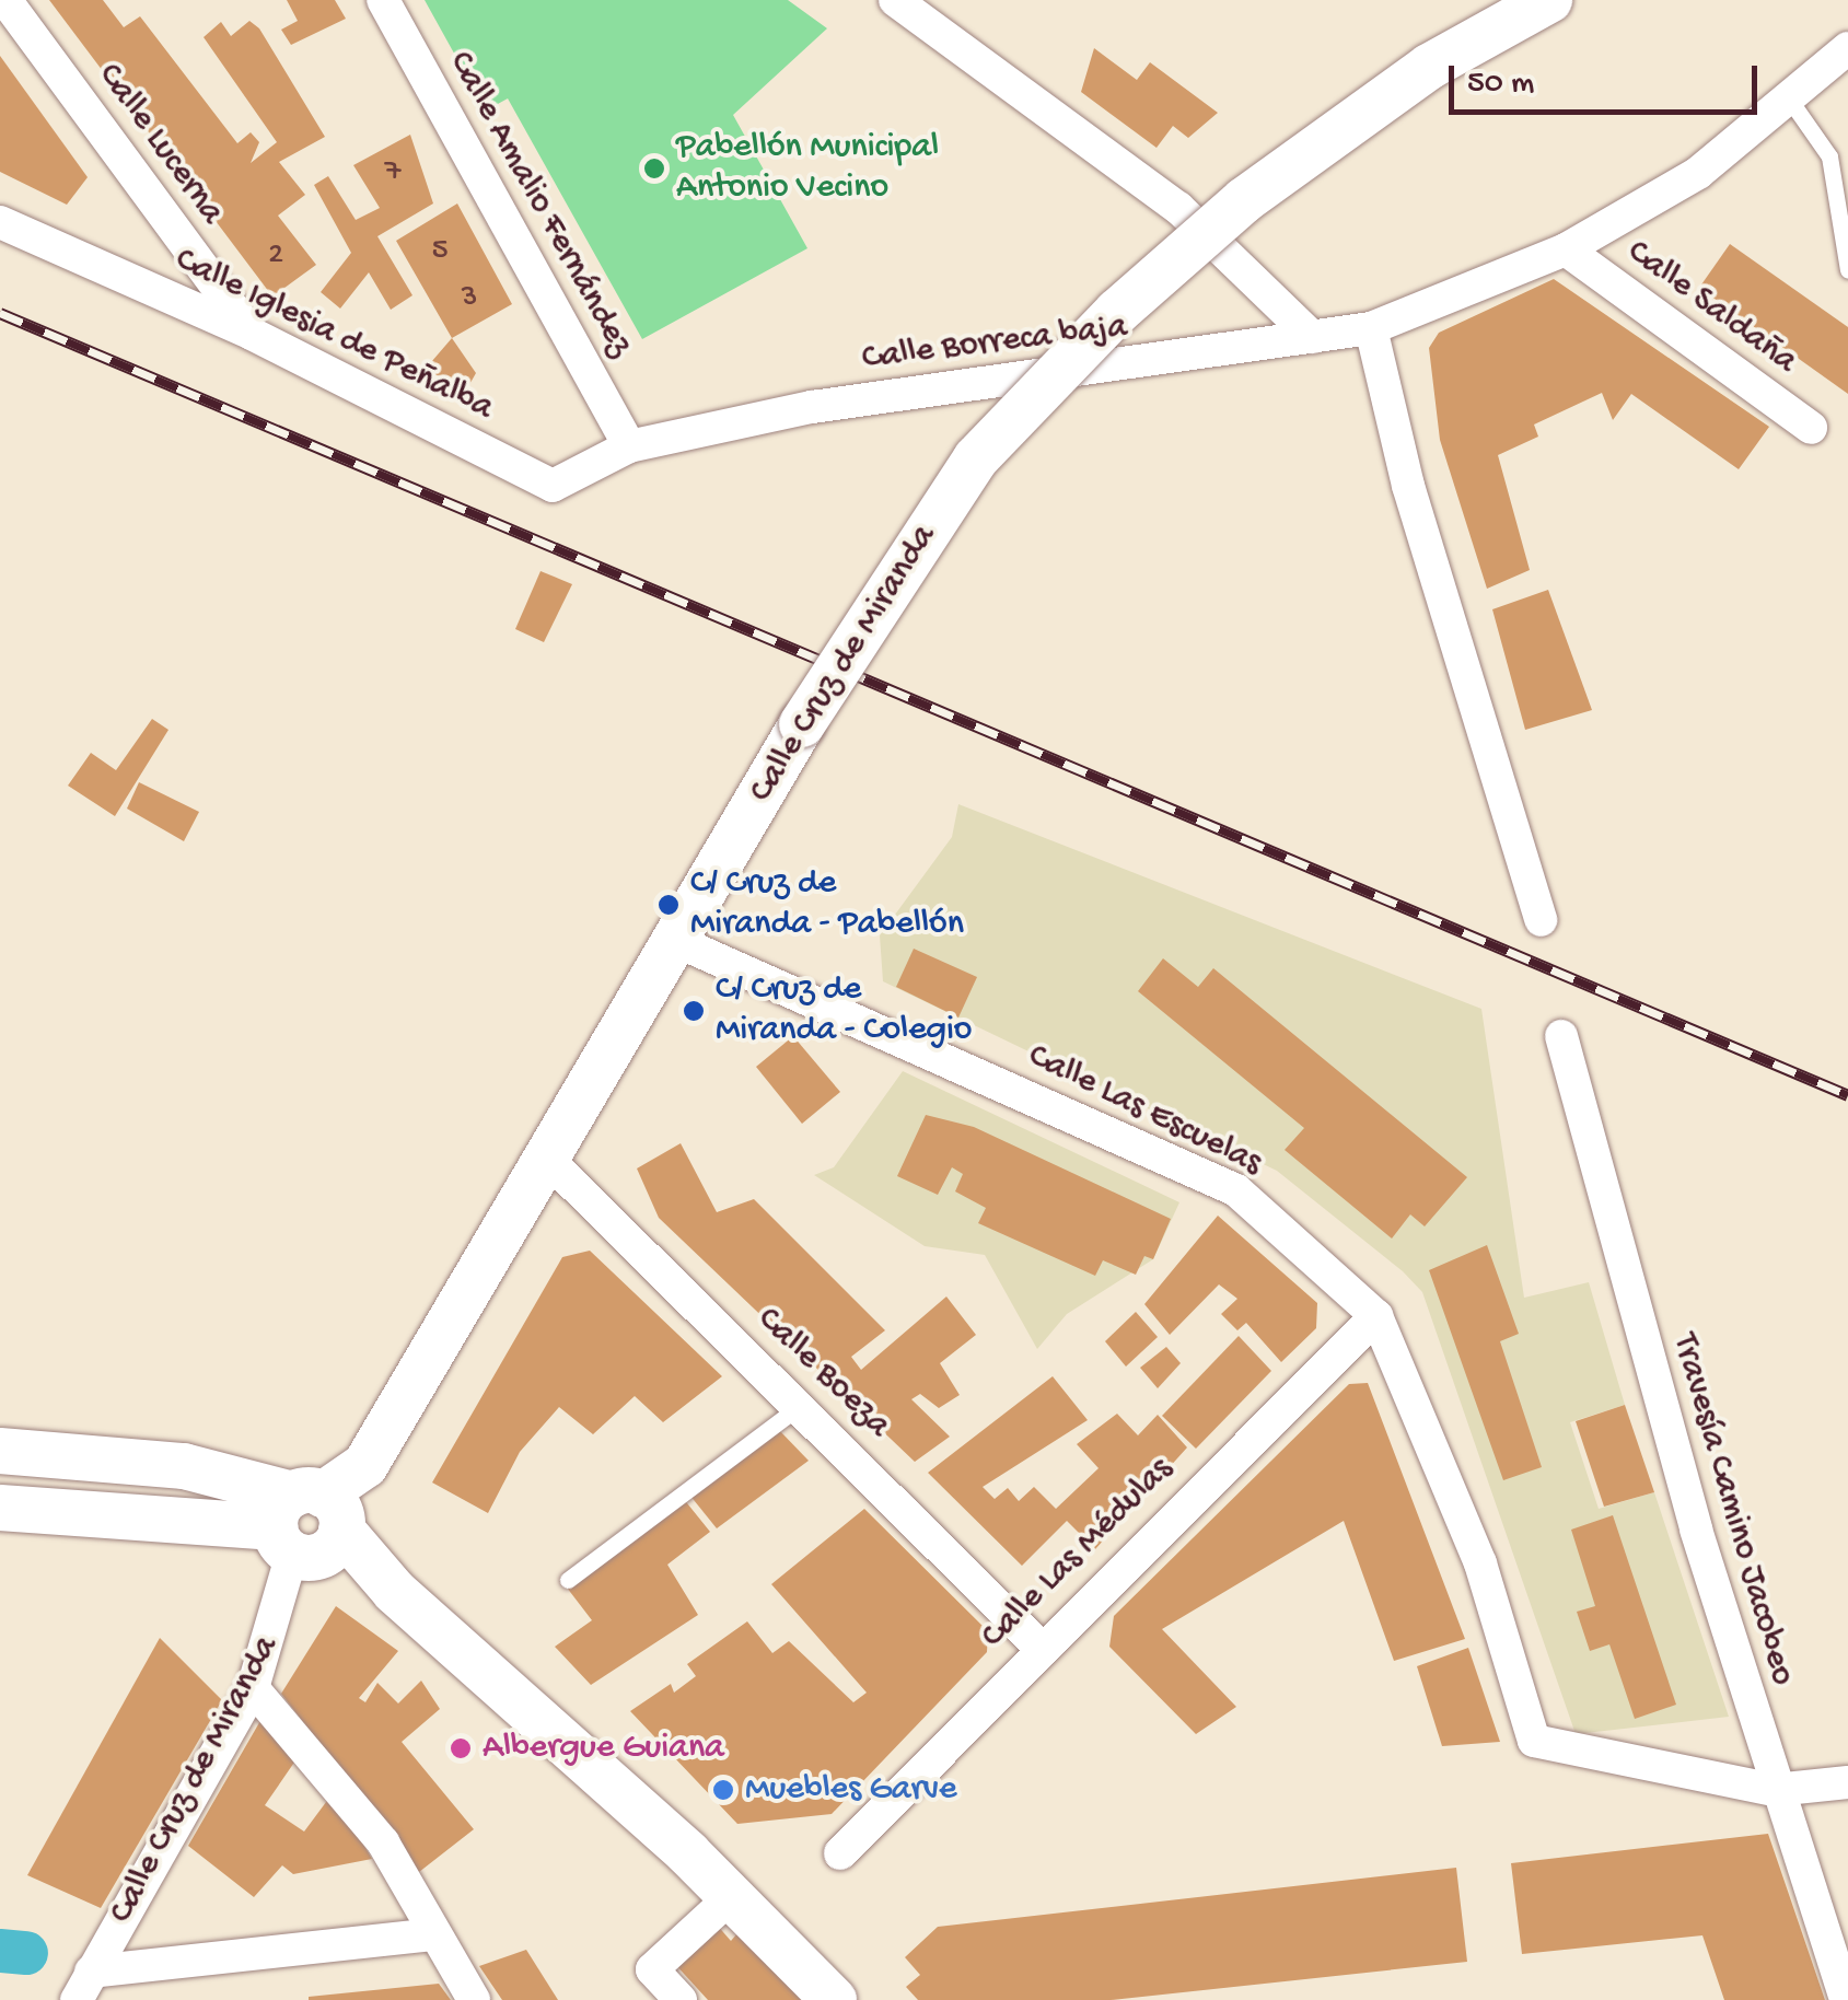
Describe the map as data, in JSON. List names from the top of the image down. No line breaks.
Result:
{"streets":{"street":["Calle Lucerna","Calle Amalio Fernández","Calle Saldaña","Calle Iglesia de Peñalba","Calle Borreca baja","Calle Cruz de Miranda","Calle Las Escuelas","Calle Boeza","Travesía Camino Jacobeo","Calle Las Médulas"]},"crossings":[["Calle Lucerna","Calle Iglesia de Peñalba"],["Calle Amalio Fernández","Calle Iglesia de Peñalba"],["Calle Amalio Fernández","Calle Borreca baja"],["Calle Saldaña","Calle Borreca baja"],["Calle Iglesia de Peñalba","Calle Borreca baja"],["Calle Cruz de Miranda","Calle Las Escuelas"],["Calle Cruz de Miranda","Calle Boeza"],["Calle Las Escuelas","Travesía Camino Jacobeo"],["Calle Las Escuelas","Calle Las Médulas"],["Calle Boeza","Calle Las Médulas"]],"places":["Pabellón Municipal Antonio Vecino","C/ Cruz de Miranda - Pabellón","C/ Cruz de Miranda - Colegio","Albergue Guiana","Muebles Garve"],"house_numbers":["7","5","2","3"],"scale_bar":"50 m"}
